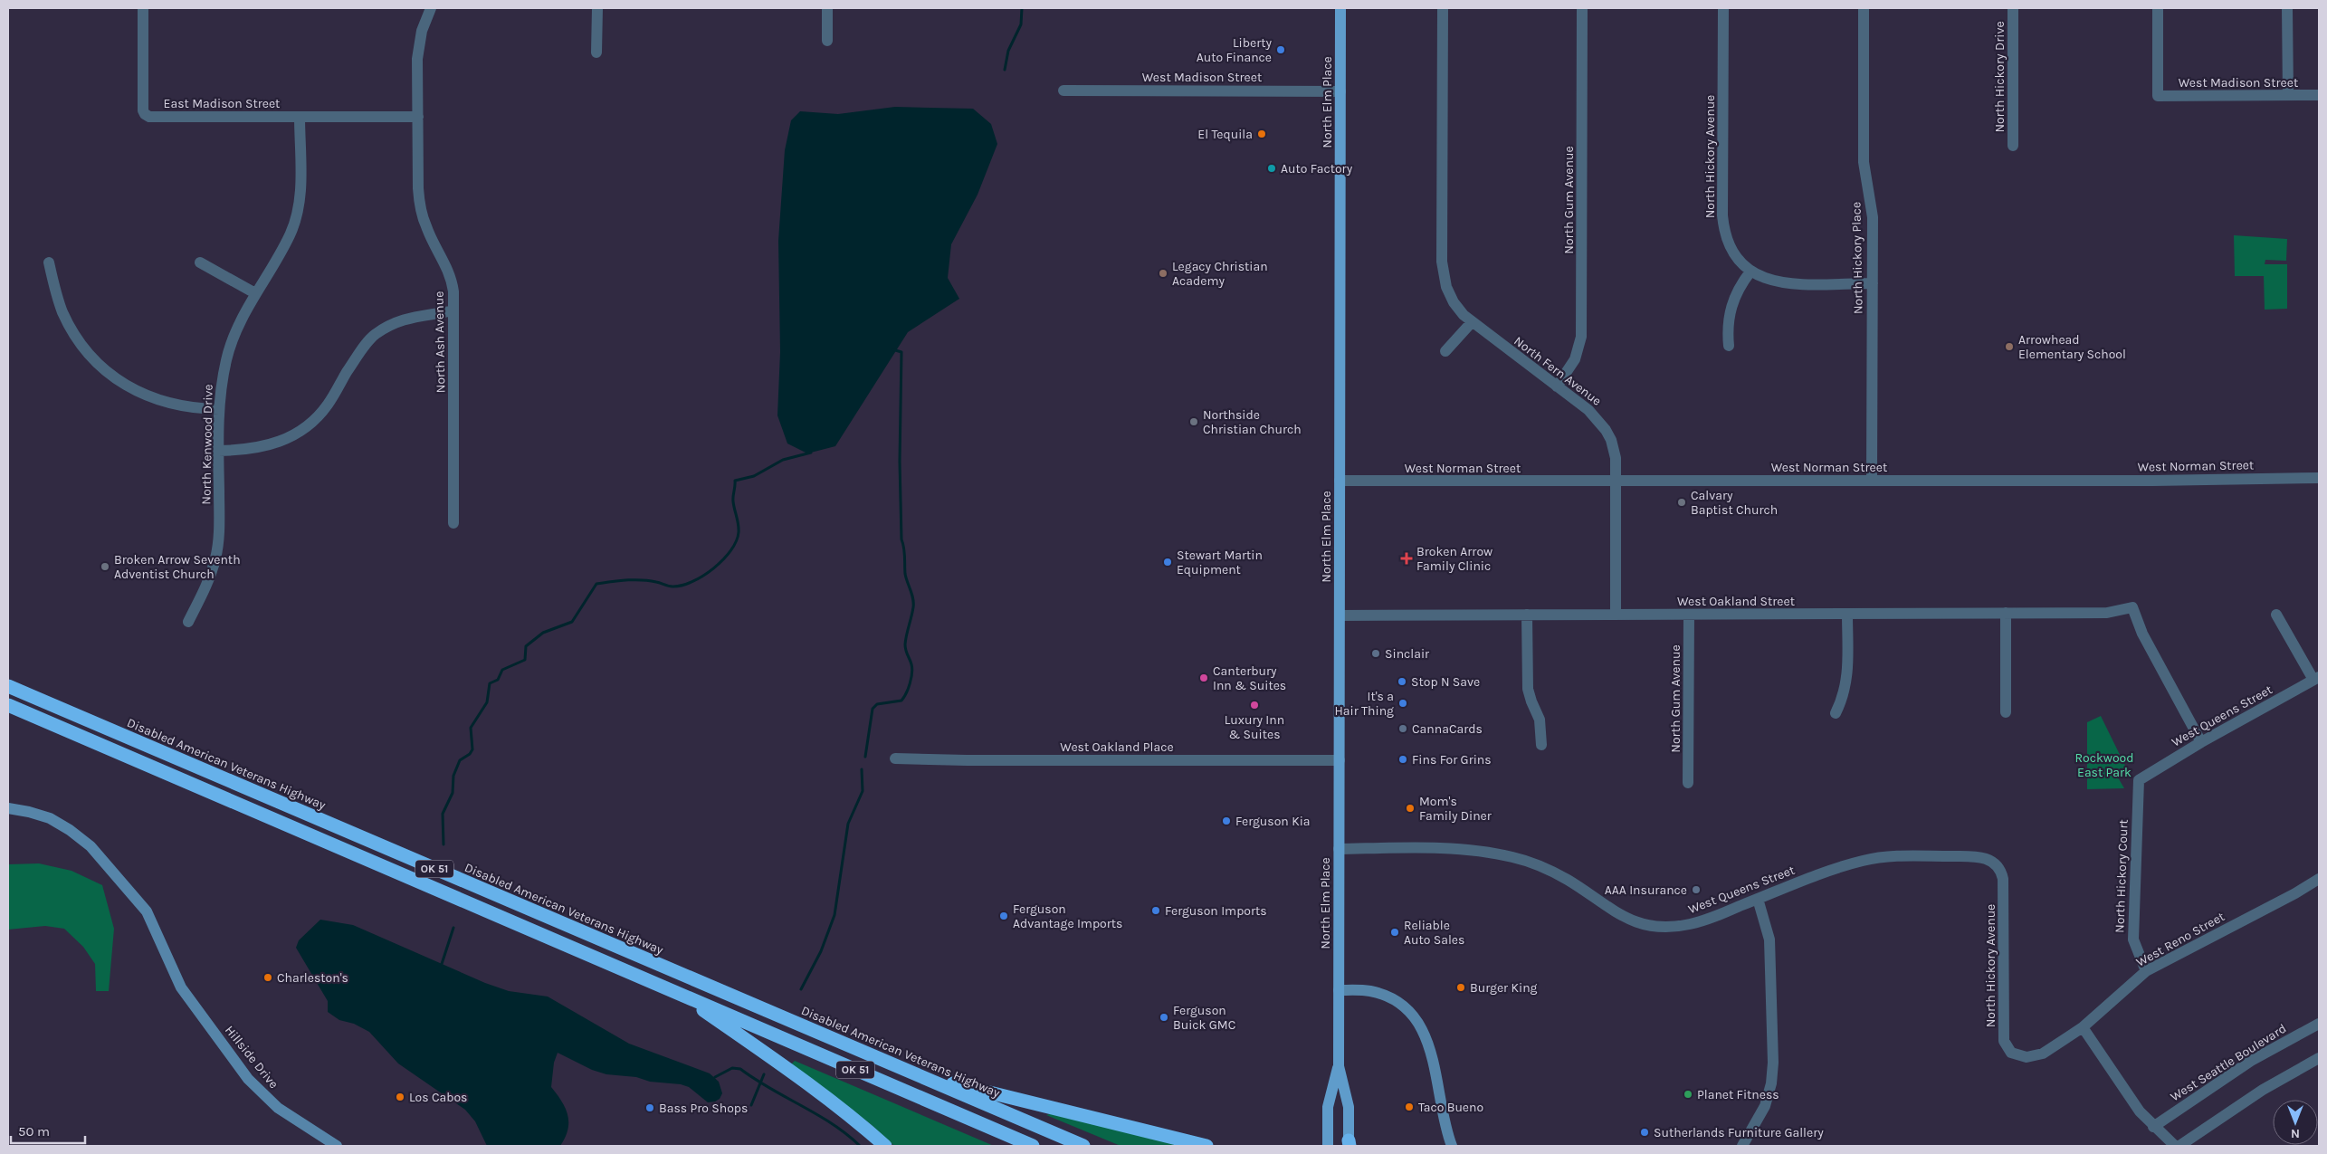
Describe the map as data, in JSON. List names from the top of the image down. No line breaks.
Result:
{"streets":{"highway":["Disabled American Veterans Highway","OK 51"],"main road":["North Elm Place"],"street":["West Madison Street","North Hickory Drive","East Madison Street","North Hickory Avenue","North Gum Avenue","North Hickory Place","North Ash Avenue","North Fern Avenue","North Kenwood Drive","West Norman Street","West Oakland Street","West Queens Street","West Oakland Place","North Hickory Court","West Reno Street","Hillside Drive","West Seattle Boulevard"]},"crossings":[["West Madison Street","North Elm Place"],["North Elm Place","West Norman Street"],["North Elm Place","West Oakland Street"],["North Elm Place","West Queens Street"],["North Elm Place","West Oakland Place"],["East Madison Street","North Kenwood Drive"],["North Hickory Avenue","West Queens Street"],["North Hickory Avenue","West Reno Street"],["North Gum Avenue","North Fern Avenue"],["North Gum Avenue","West Oakland Street"],["North Hickory Place","West Norman Street"],["North Fern Avenue","West Norman Street"],["North Fern Avenue","West Oakland Street"],["West Oakland Street","West Queens Street"],["West Queens Street","North Hickory Court"],["North Hickory Court","West Reno Street"]],"parks":["Rockwood East Park"],"places":{"other":["Liberty Auto Finance","El Tequila","Auto Factory","Legacy Christian Academy","Arrowhead Elementary School","Northside Christian Church","Calvary Baptist Church","Stewart Martin Equipment","Broken Arrow Seventh Adventist Church","Sinclair","Canterbury Inn & Suites","Stop N Save","It's a Hair Thing","Luxury Inn & Suites","CannaCards","Fins For Grins","Mom's Family Diner","Ferguson Kia","AAA Insurance","Ferguson Imports","Ferguson Advantage Imports","Reliable Auto Sales","Charleston's","Burger King","Ferguson Buick GMC","Planet Fitness","Los Cabos","Taco Bueno","Bass Pro Shops","Sutherlands Furniture Gallery"],"health":["Broken Arrow Family Clinic"]},"scale_bar":"50 m","north":"bottom"}
